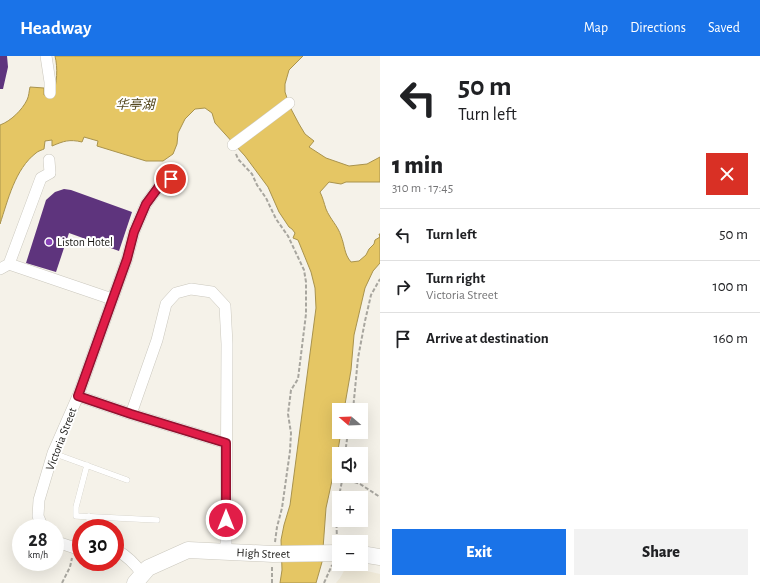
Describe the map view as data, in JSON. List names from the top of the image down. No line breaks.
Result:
{"streets":{"street":["Victoria Street","High Street"]},"water":["华亭湖"],"places":["Liston Hotel"],"north":"left","page":{"header":"Headway","nav":["Map","Directions","Saved"],"turn":["50 m","Turn left"],"heading":["1 min","310 m · 17:45"],"list":[{"name":"Turn left","value":"50 m"},{"name":"Turn right","note":"Victoria Street","value":"100 m"},{"name":"Arrive at destination","value":"160 m"}],"map_buttons":["+","−"],"speed":"28 km/h","limit":"30","buttons":["Exit","Share"]}}
